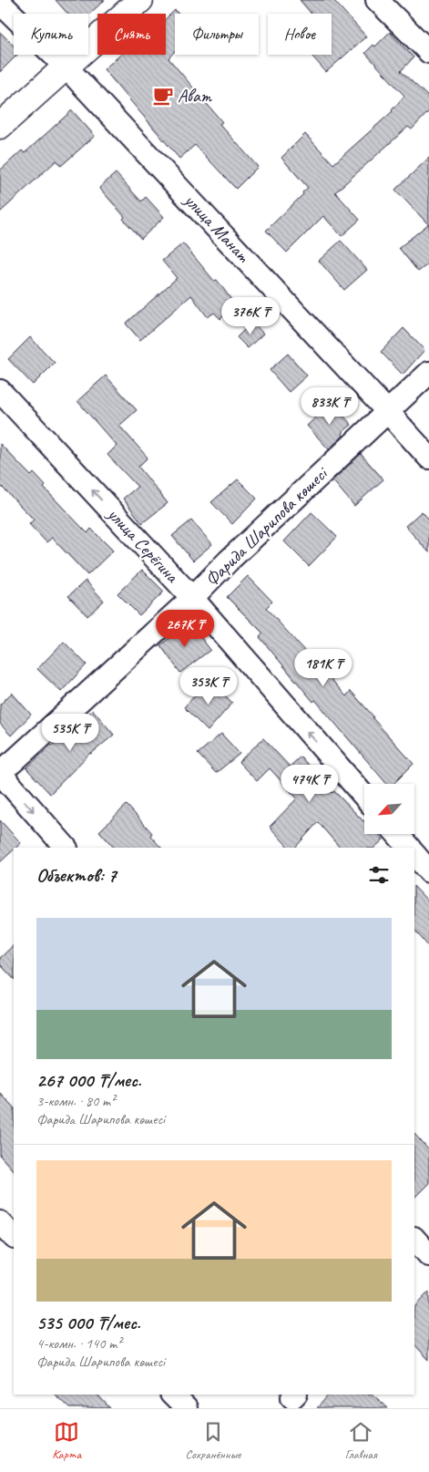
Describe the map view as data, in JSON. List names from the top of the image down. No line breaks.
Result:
{"streets":{"street":["улица Манат","Фарида Шарипова көшесі","улица Серёгина"]},"crossings":[["улица Манат","Фарида Шарипова көшесі"],["Фарида Шарипова көшесі","улица Серёгина"]],"one_way":["улица Серёгина"],"places":{"cafe":["Ават"]},"north":"bottom left","page":{"chip":["Купить","Снять","Фильтры","Новое"],"price":["376K ₸","833K ₸","267K ₸","181K ₸","353K ₸","535K ₸","474K ₸"],"heading":"Объектов: 7","list":[{"name":"267 000 ₸/мес.","note":"3-комн. · 80 m² · Фарида Шарипова көшесі"},{"name":"535 000 ₸/мес.","note":"4-комн. · 140 m² · Фарида Шарипова көшесі"}],"tabs":["Карта","Сохранённые","Главная"]}}
